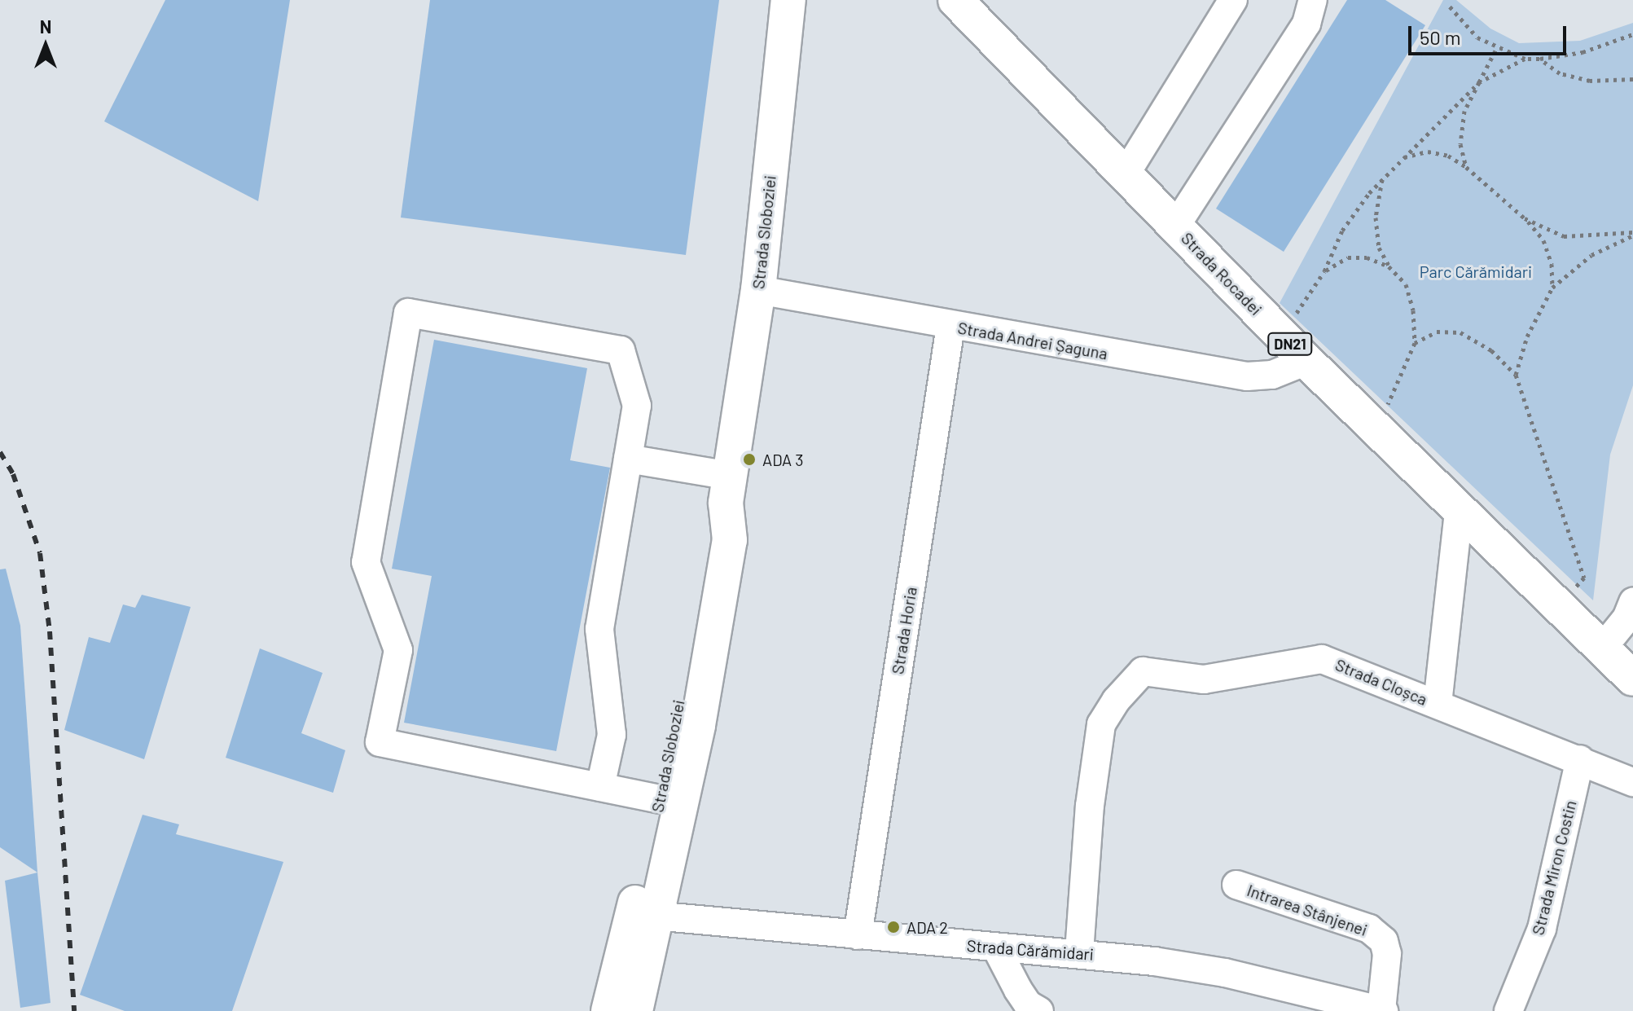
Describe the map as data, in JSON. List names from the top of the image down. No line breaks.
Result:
{"streets":{"main road":["Strada Sloboziei","Strada Rocadei","DN21"],"street":["Strada Andrei Șaguna","Strada Horia","Strada Cloșca","Strada Miron Costin","Intrarea Stânjenei","Strada Cărămidari"]},"crossings":[["Strada Sloboziei","Strada Andrei Șaguna"],["Strada Sloboziei","Strada Cărămidari"],["Strada Rocadei","Strada Andrei Șaguna"],["Strada Andrei Șaguna","Strada Horia"],["Strada Horia","Strada Cărămidari"],["Strada Cloșca","Strada Miron Costin"],["Strada Cloșca","Strada Cărămidari"],["Intrarea Stânjenei","Strada Cărămidari"]],"parks":["Parc Cărămidari"],"places":["ADA 3","ADA 2"],"scale_bar":"50 m","north":"top"}
